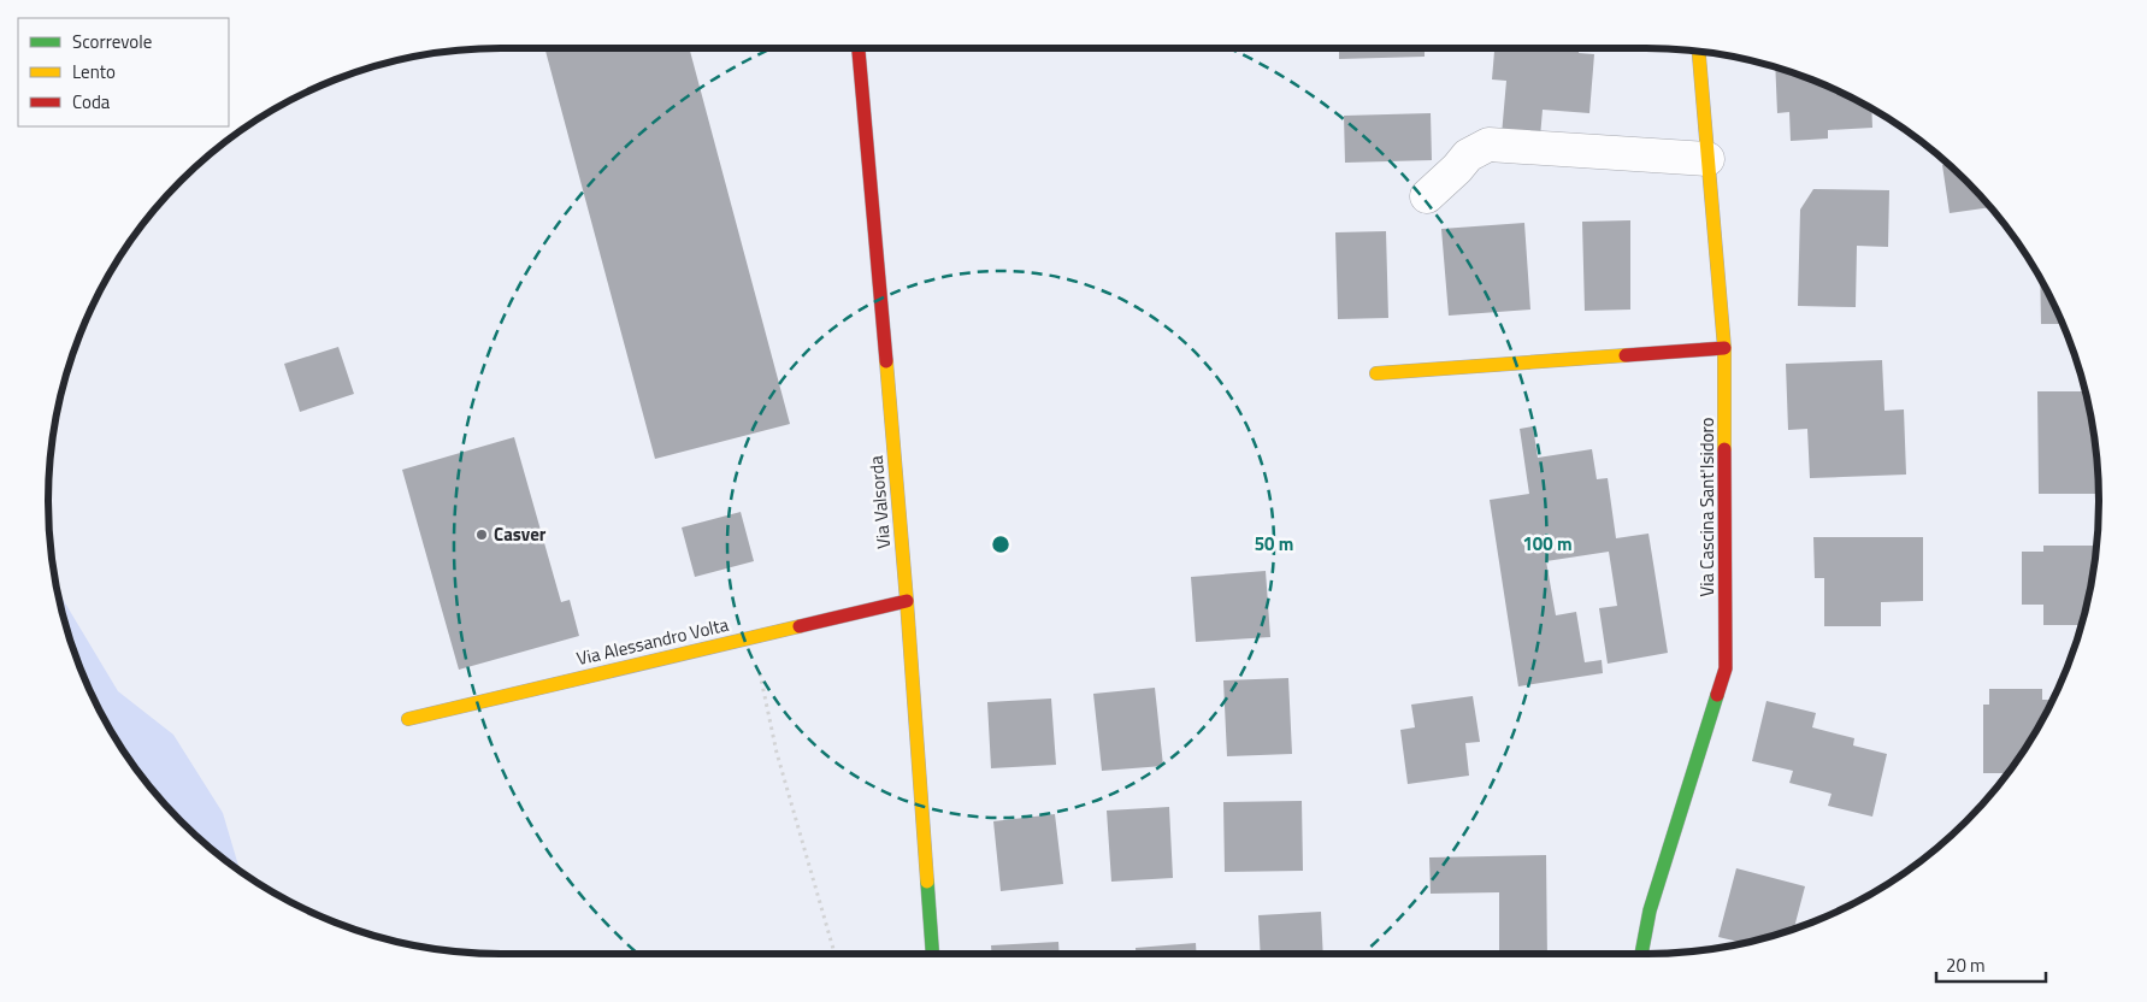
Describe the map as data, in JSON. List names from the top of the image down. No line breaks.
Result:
{"streets":{"street":["Via Valsorda","Via Cascina Sant'Isidoro","Via Alessandro Volta"]},"crossings":[["Via Valsorda","Via Alessandro Volta"]],"places":["Casver"],"legend":["Scorrevole","Lento","Coda"],"scale_bar":"20 m","rings":["50 m","100 m"]}
